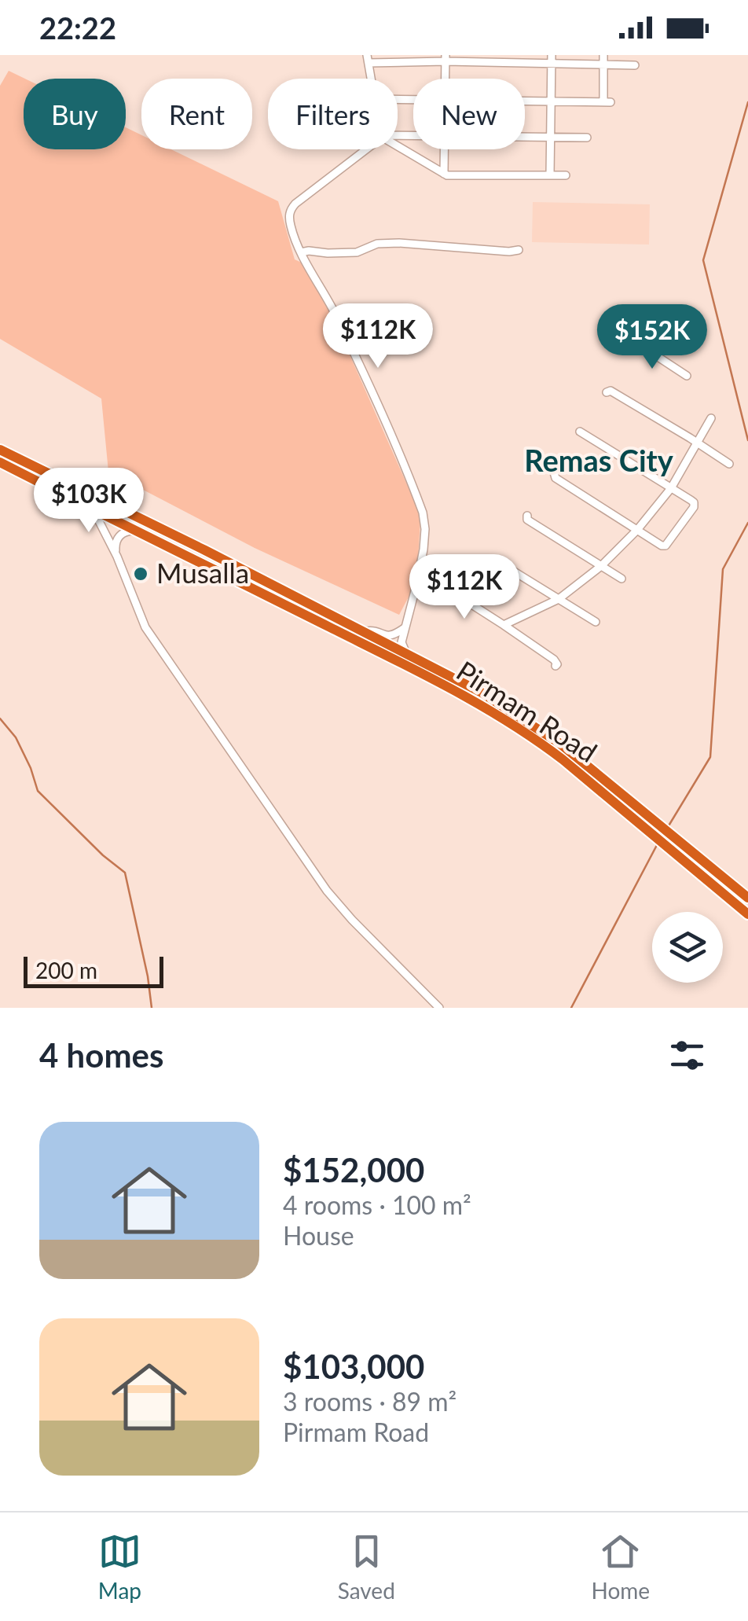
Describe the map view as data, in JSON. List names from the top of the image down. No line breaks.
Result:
{"streets":{"highway":["Pirmam Road"]},"districts":["Remas City"],"places":["Musalla"],"scale_bar":"200 m","page":{"status":"22:22","chip":["Buy","Rent","Filters","New"],"price":["$112K","$152K","$103K","$112K"],"scale":"200 m","heading":"4 homes","list":[{"name":"$152,000","note":"4 rooms · 100 m² · House"},{"name":"$103,000","note":"3 rooms · 89 m² · Pirmam Road"}],"tabs":["Map","Saved","Home"]}}
